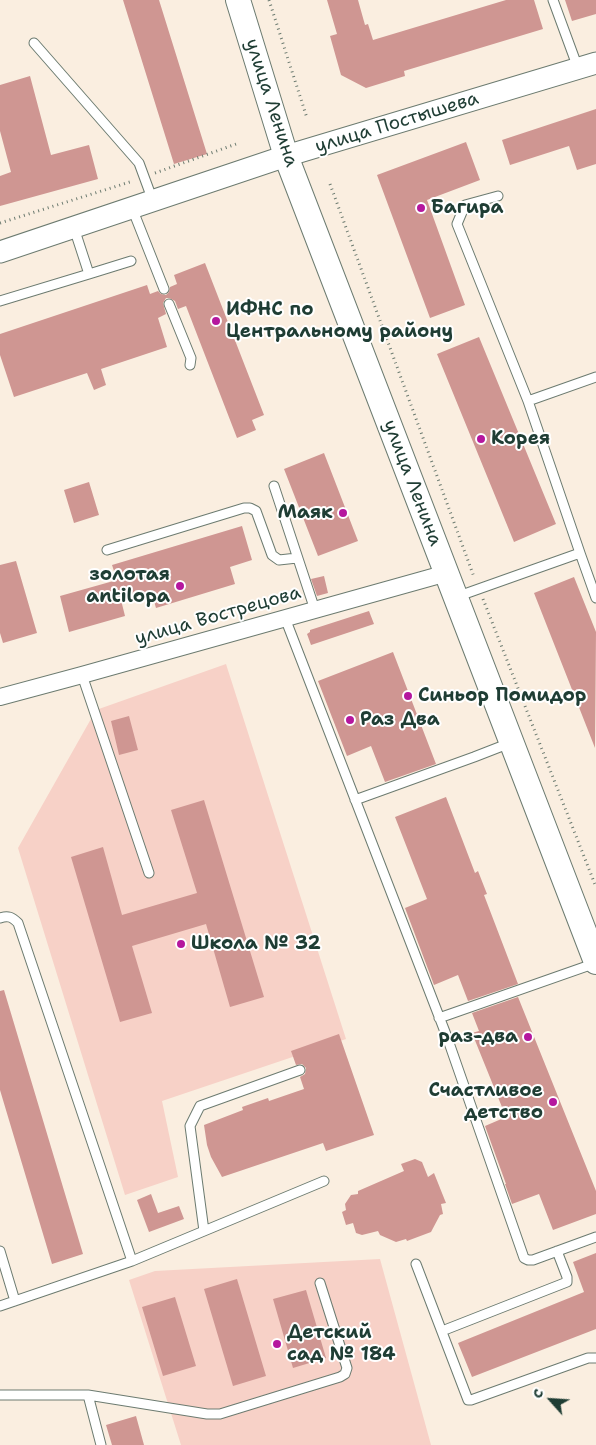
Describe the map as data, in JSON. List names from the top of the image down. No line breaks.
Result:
{"streets":{"main road":["улица Ленина"],"street":["улица Постышева","улица Вострецова"]},"crossings":[["улица Ленина","улица Постышева"],["улица Ленина","улица Вострецова"]],"places":["Багира","ИФНС по Центральному району","Корея","Маяк","золотая antilopa","Синьор Помидор","Раз Два","Школа № 32","раз-два","Счастливое детство","Детский сад № 184"],"north":"top left"}
